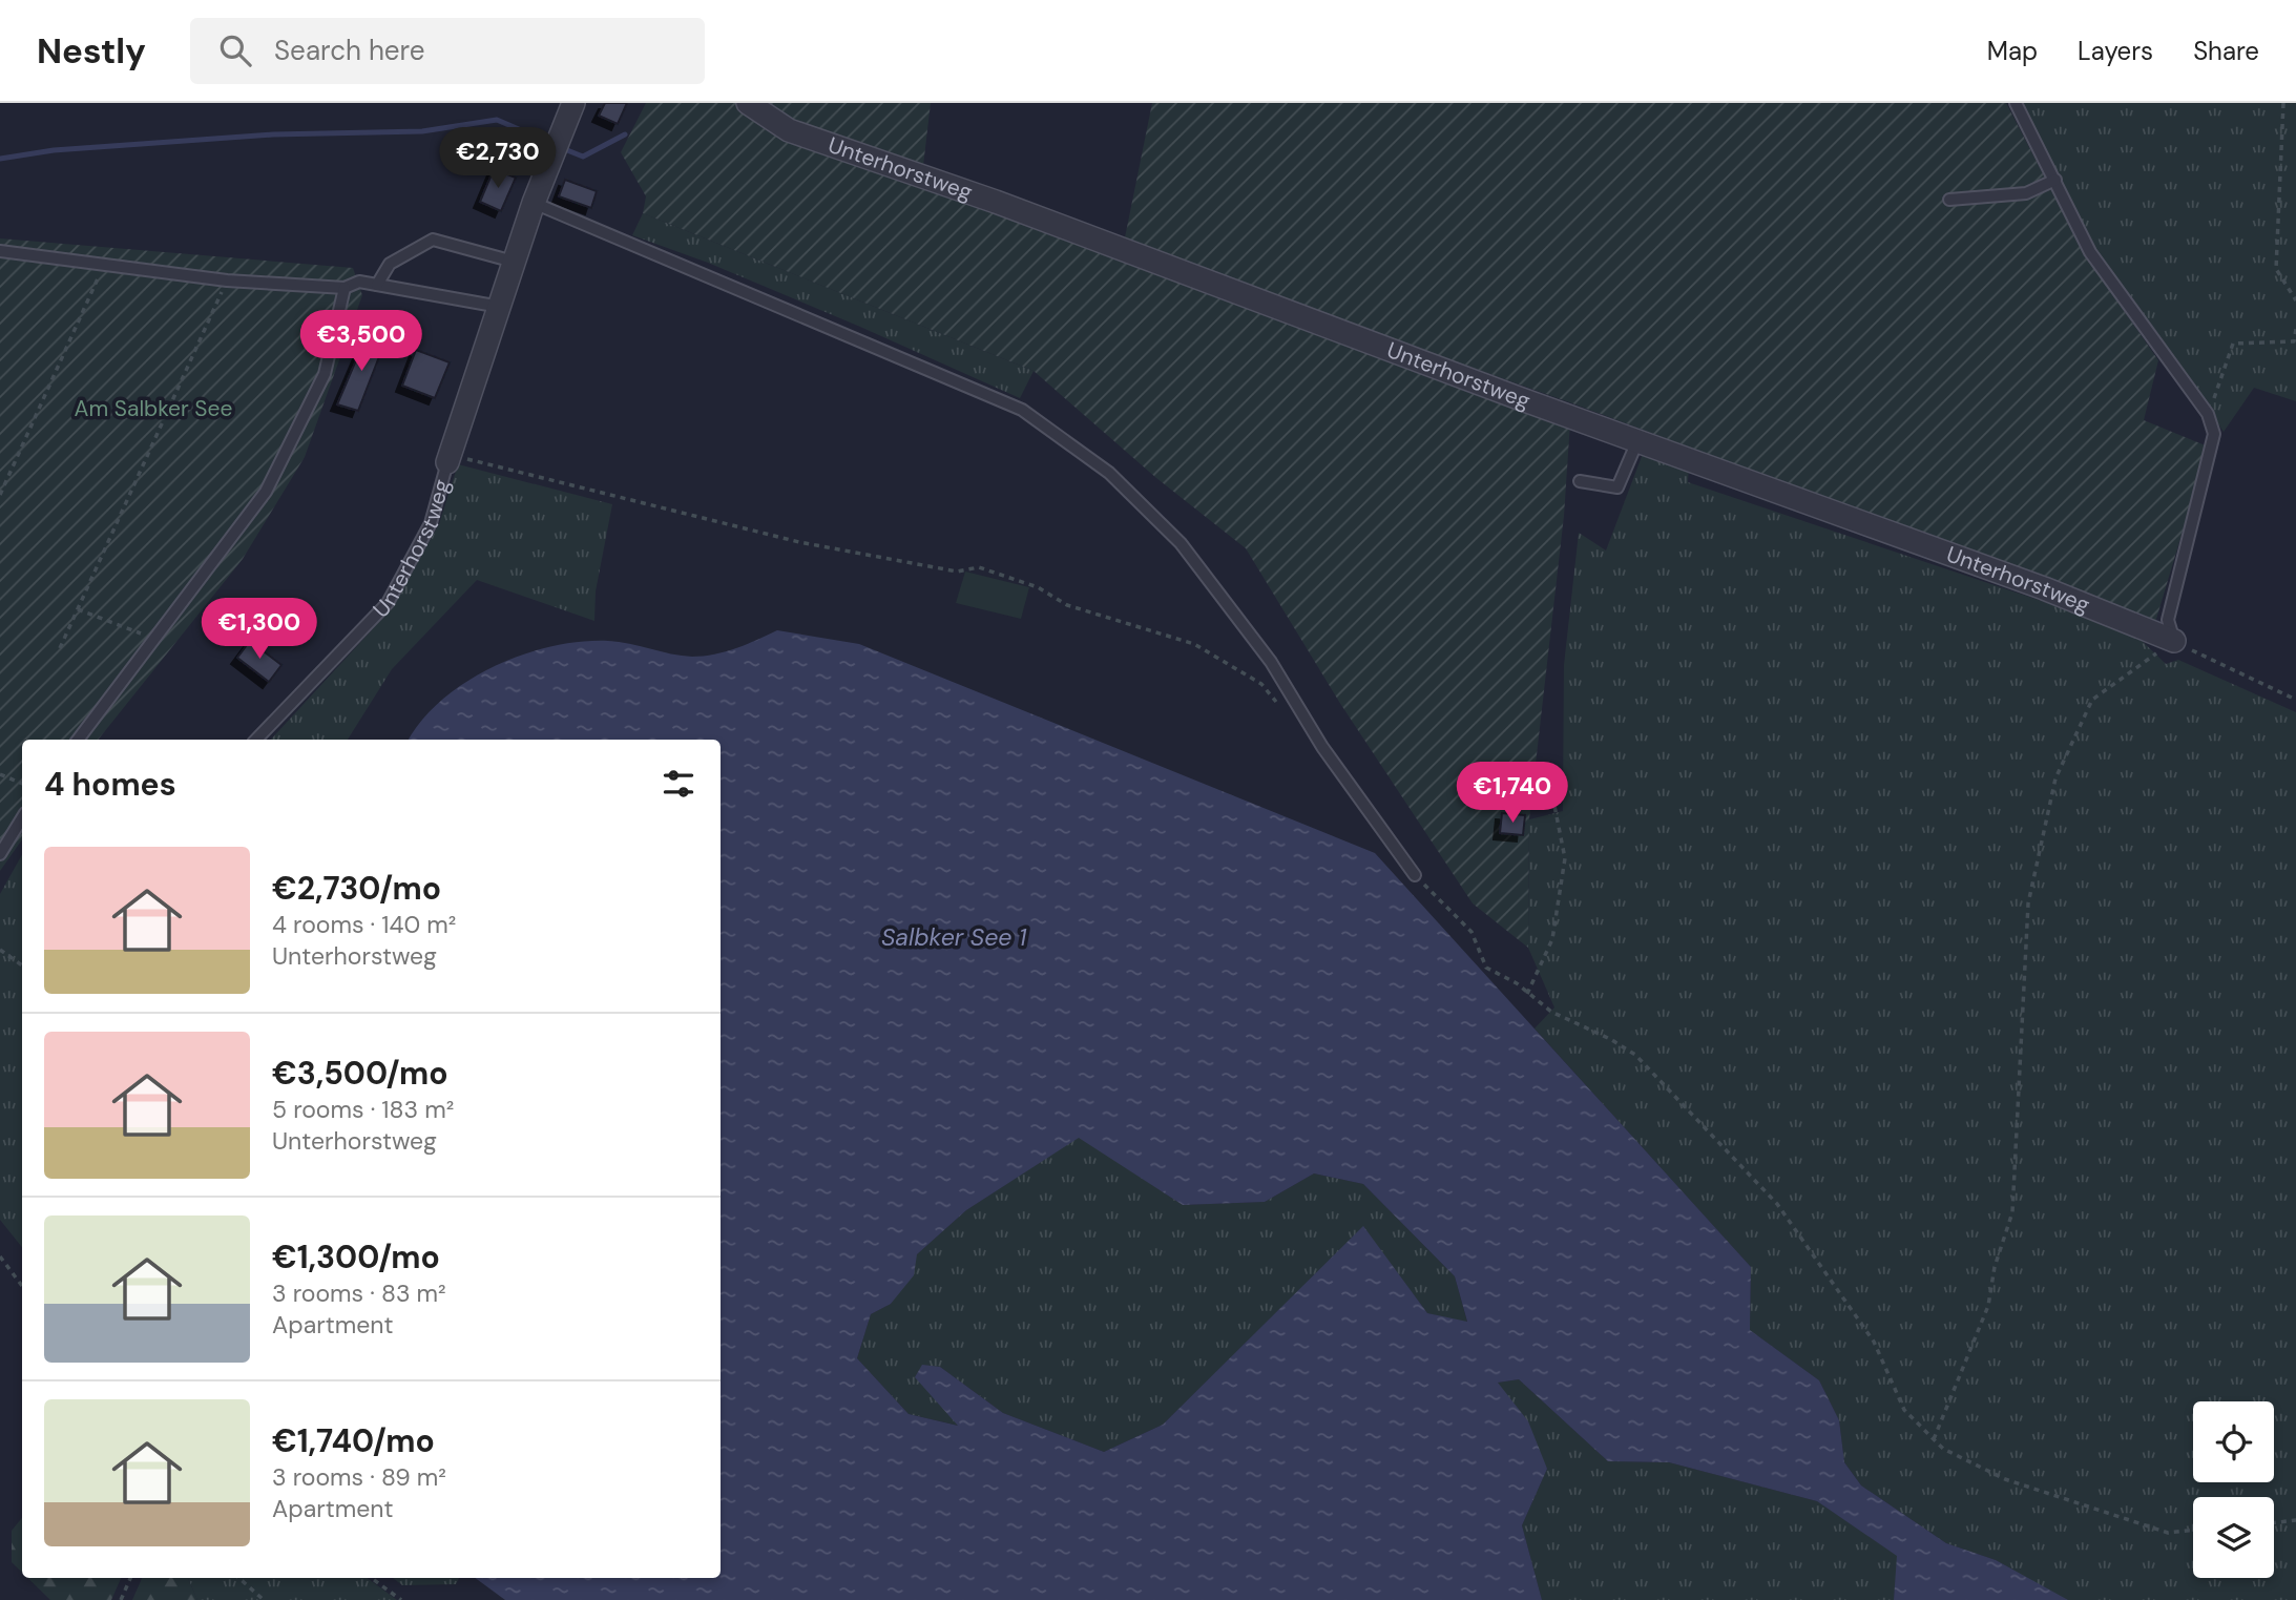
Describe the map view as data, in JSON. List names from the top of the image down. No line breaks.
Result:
{"streets":{"street":["Unterhorstweg"]},"water":["Salbker See 1"],"parks":["Am Salbker See"],"page":{"header":"Nestly","search":"Search here","nav":["Map","Layers","Share"],"price":["€2,730","€3,500","€1,300","€1,740"],"heading":"4 homes","list":[{"name":"€2,730/mo","note":"4 rooms · 140 m² · Unterhorstweg"},{"name":"€3,500/mo","note":"5 rooms · 183 m² · Unterhorstweg"},{"name":"€1,300/mo","note":"3 rooms · 83 m² · Apartment"},{"name":"€1,740/mo","note":"3 rooms · 89 m² · Apartment"}]}}
